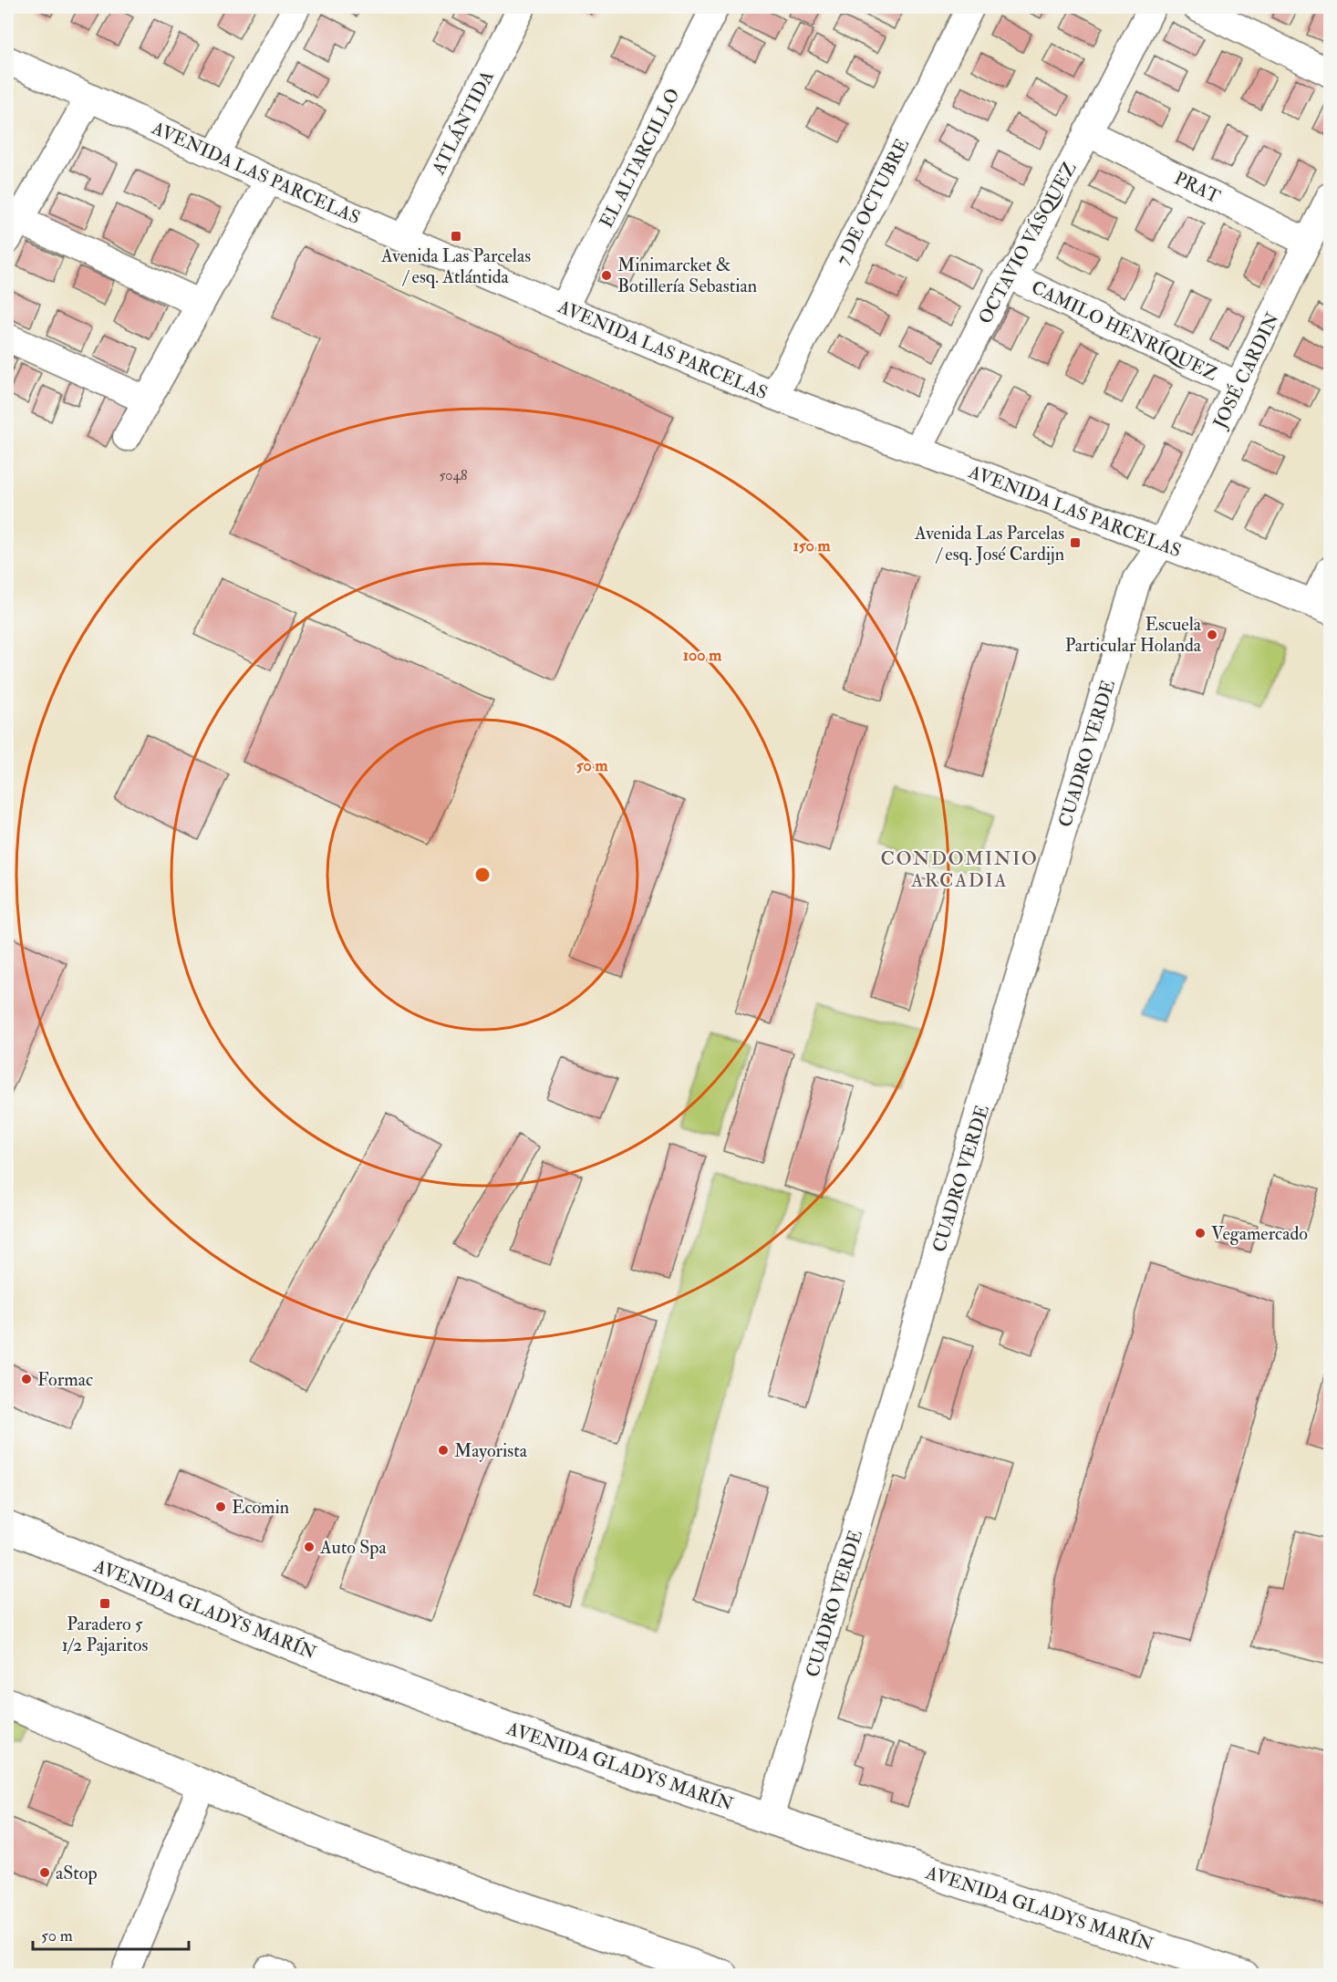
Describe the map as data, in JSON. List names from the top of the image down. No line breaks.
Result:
{"streets":{"main road":["AVENIDA GLADYS MARÍN"],"street":["ATLÁNTIDA","EL ALTARCILLO","AVENIDA LAS PARCELAS","PRAT","7 DE OCTUBRE","OCTAVIO VÁSQUEZ","CAMILO HENRÍQUEZ","JOSÉ CARDIN","CUADRO VERDE"]},"crossings":[["ATLÁNTIDA","AVENIDA LAS PARCELAS"],["EL ALTARCILLO","AVENIDA LAS PARCELAS"],["AVENIDA LAS PARCELAS","7 DE OCTUBRE"],["AVENIDA LAS PARCELAS","OCTAVIO VÁSQUEZ"],["AVENIDA LAS PARCELAS","JOSÉ CARDIN"],["AVENIDA LAS PARCELAS","CUADRO VERDE"],["PRAT","OCTAVIO VÁSQUEZ"],["PRAT","JOSÉ CARDIN"],["OCTAVIO VÁSQUEZ","CAMILO HENRÍQUEZ"],["CAMILO HENRÍQUEZ","JOSÉ CARDIN"],["JOSÉ CARDIN","CUADRO VERDE"],["CUADRO VERDE","AVENIDA GLADYS MARÍN"]],"districts":["CONDOMINIO ARCADIA"],"places":{"transit":["Avenida Las Parcelas / esq. Atlántida","Avenida Las Parcelas / esq. José Cardijn","Paradero 5 1/2 Pajaritos"],"other":["Minimarcket & Botillería Sebastian","Escuela Particular Holanda","Vegamercado","Formac","Mayorista","Ecomin","Auto Spa","aStop"]},"house_numbers":["5048"],"scale_bar":"50 m","rings":["150 m","100 m","50 m"]}
